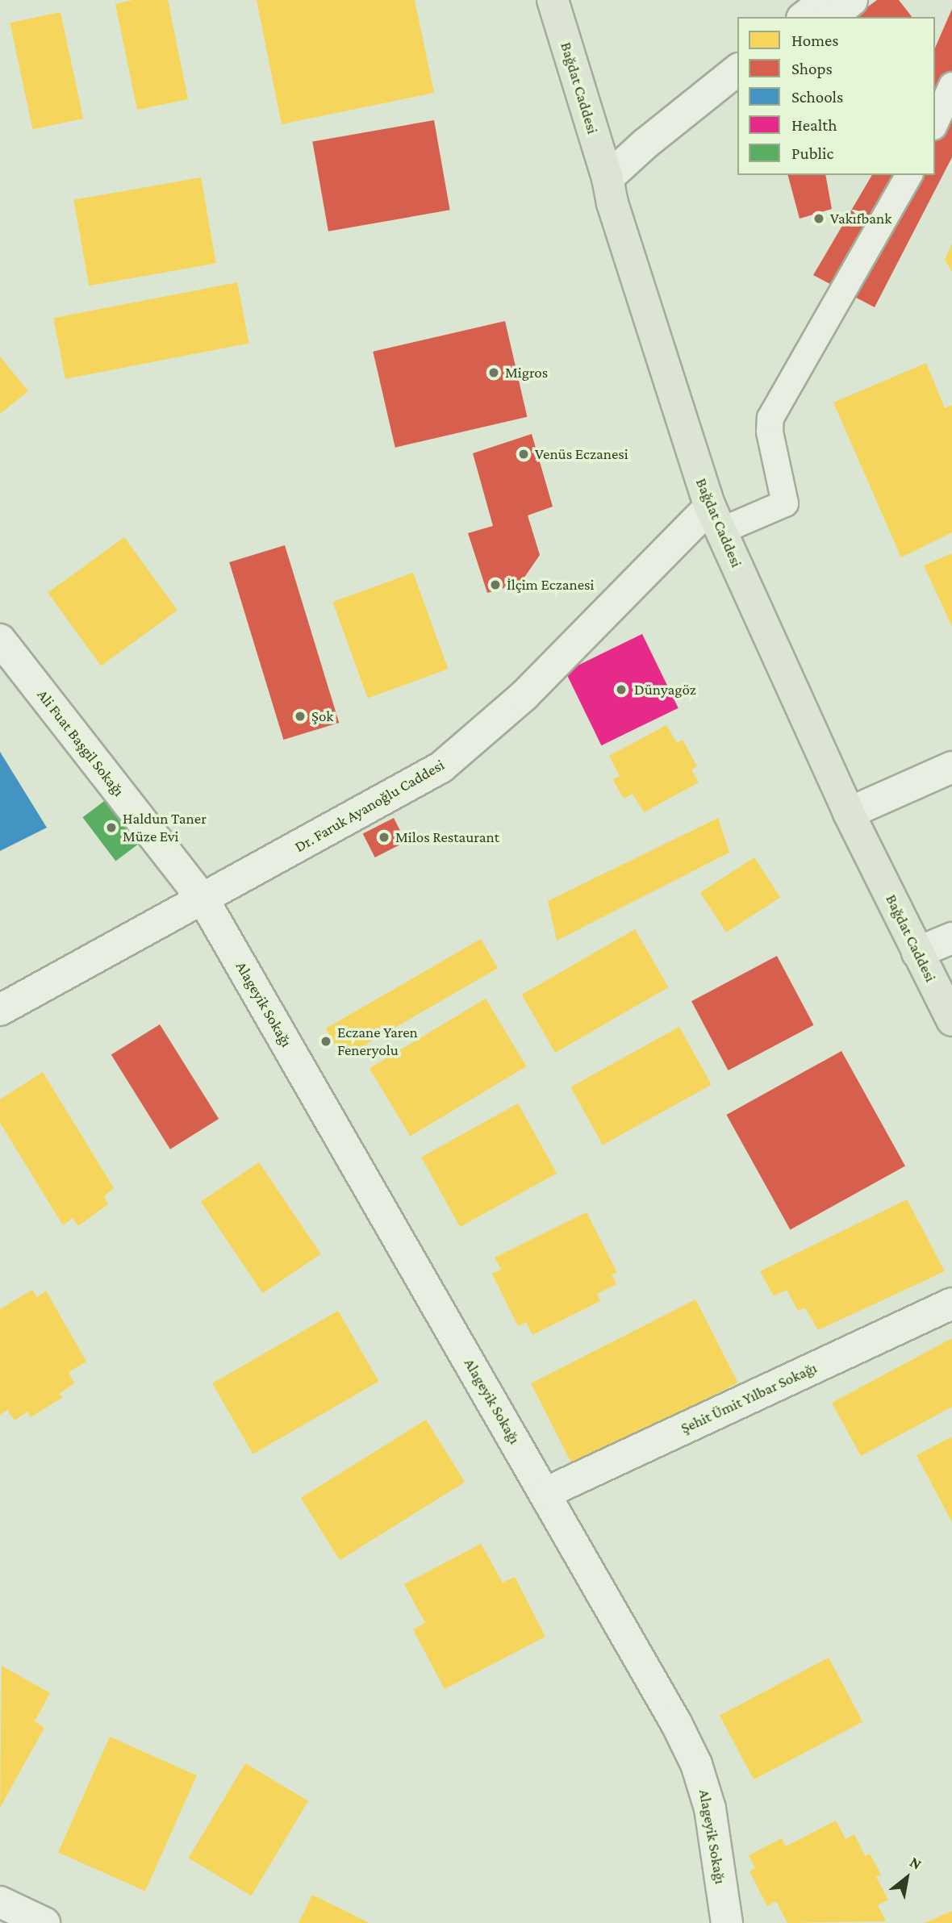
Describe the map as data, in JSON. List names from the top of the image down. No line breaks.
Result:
{"streets":{"main road":["Bağdat Caddesi"],"street":["Ali Fuat Başgil Sokağı","Dr. Faruk Ayanoğlu Caddesi","Alageyik Sokağı","Şehit Ümit Yılbar Sokağı"]},"crossings":[["Bağdat Caddesi","Dr. Faruk Ayanoğlu Caddesi"],["Ali Fuat Başgil Sokağı","Dr. Faruk Ayanoğlu Caddesi"],["Ali Fuat Başgil Sokağı","Alageyik Sokağı"],["Dr. Faruk Ayanoğlu Caddesi","Alageyik Sokağı"],["Alageyik Sokağı","Şehit Ümit Yılbar Sokağı"]],"places":["Vakıfbank","Migros","Venüs Eczanesi","İlçim Eczanesi","Dünyagöz","Şok","Haldun Taner Müze Evi","Milos Restaurant","Eczane Yaren Feneryolu"],"legend":["Homes","Shops","Schools","Health","Public"],"north":"top right"}
